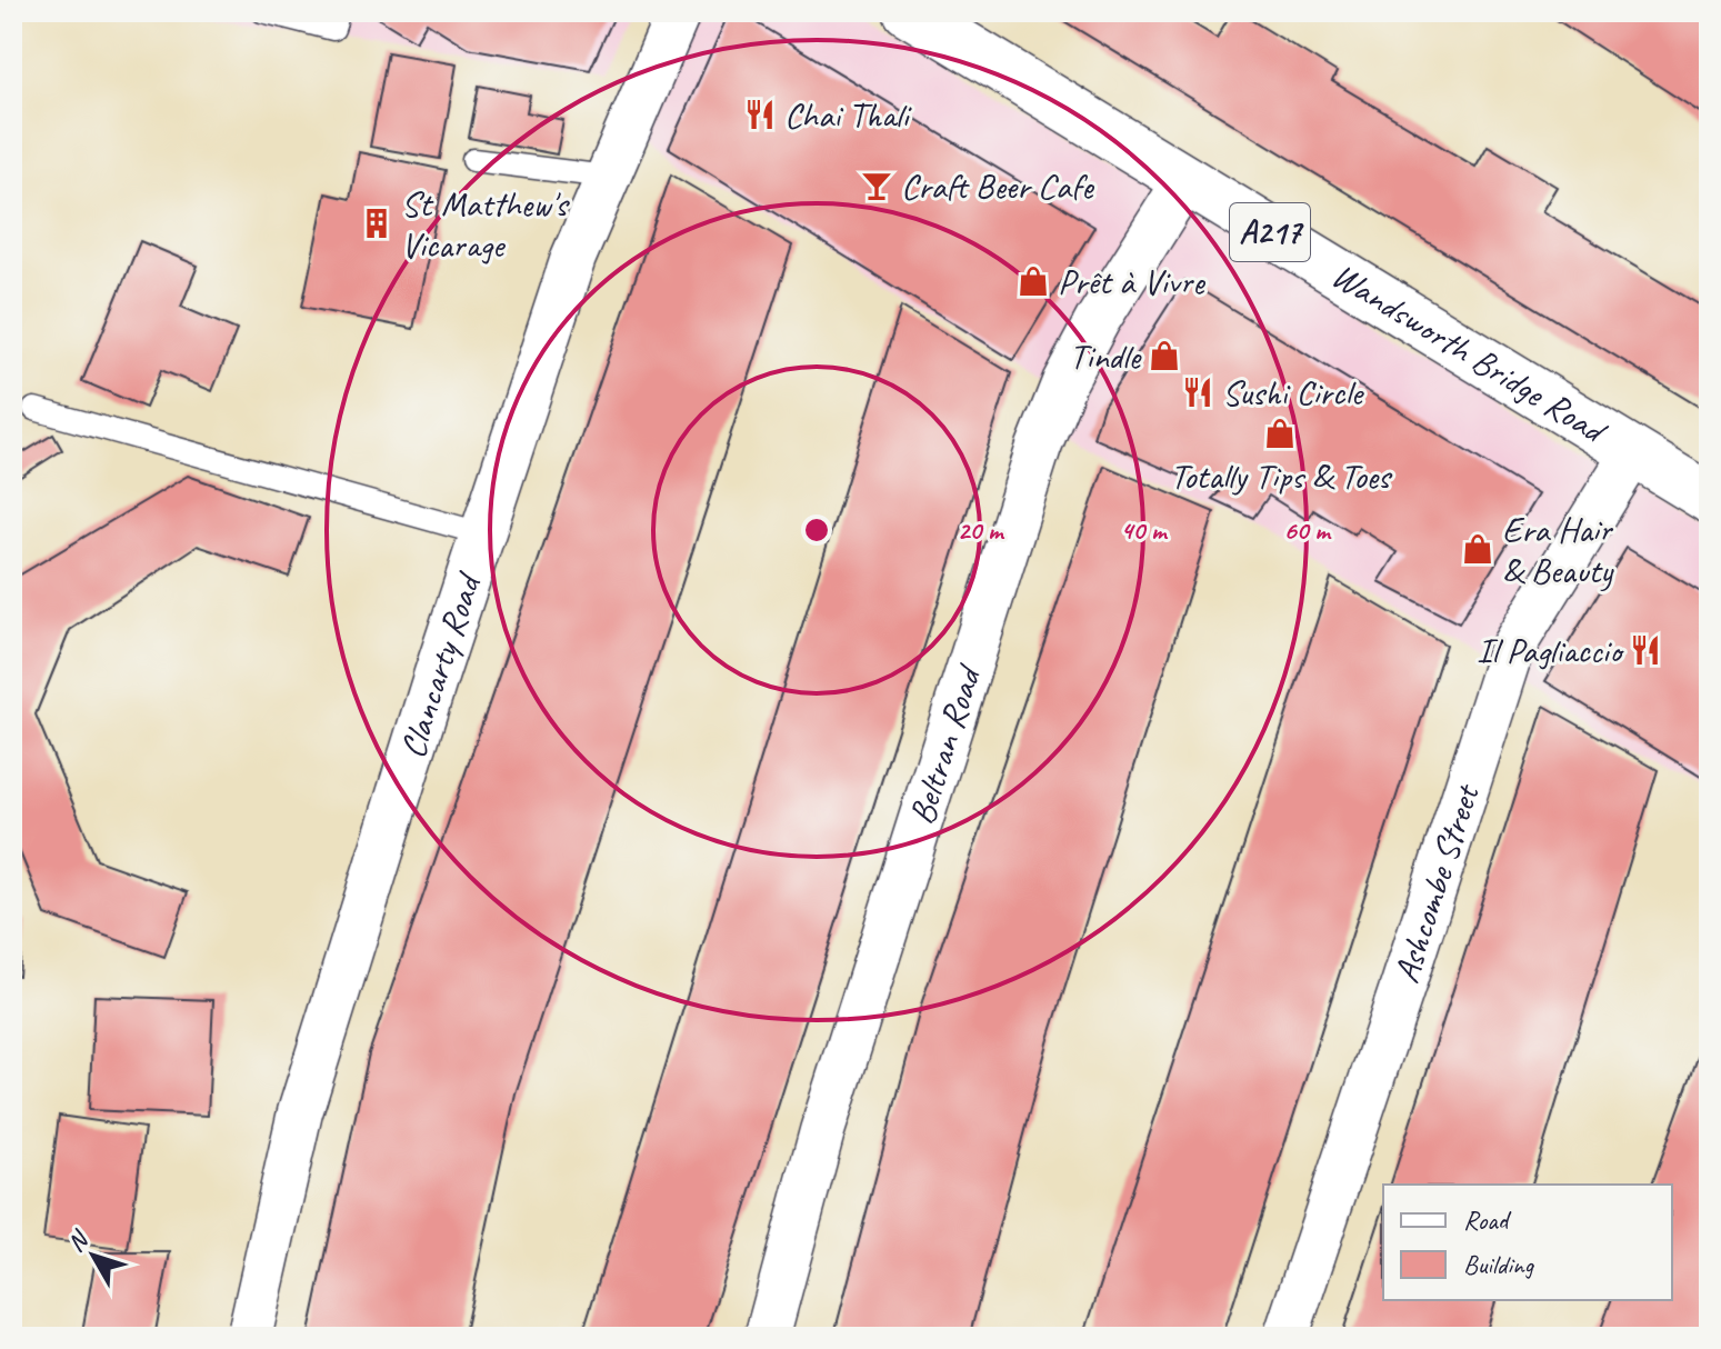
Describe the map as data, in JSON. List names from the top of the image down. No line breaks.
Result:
{"streets":{"main road":["A217","Wandsworth Bridge Road"],"street":["Clancarty Road","Beltran Road","Ashcombe Street"]},"crossings":[["Wandsworth Bridge Road","Beltran Road"],["Wandsworth Bridge Road","Ashcombe Street"]],"places":{"restaurant":["Chai Thali","Sushi Circle","Il Pagliaccio"],"bar":["Craft Beer Cafe"],"building":["St Matthew's Vicarage"],"shop":["Prêt à Vivre","Tindle","Totally Tips & Toes","Era Hair & Beauty"]},"legend":["Road","Building"],"north":"top left","rings":["20 m","40 m","60 m"]}
